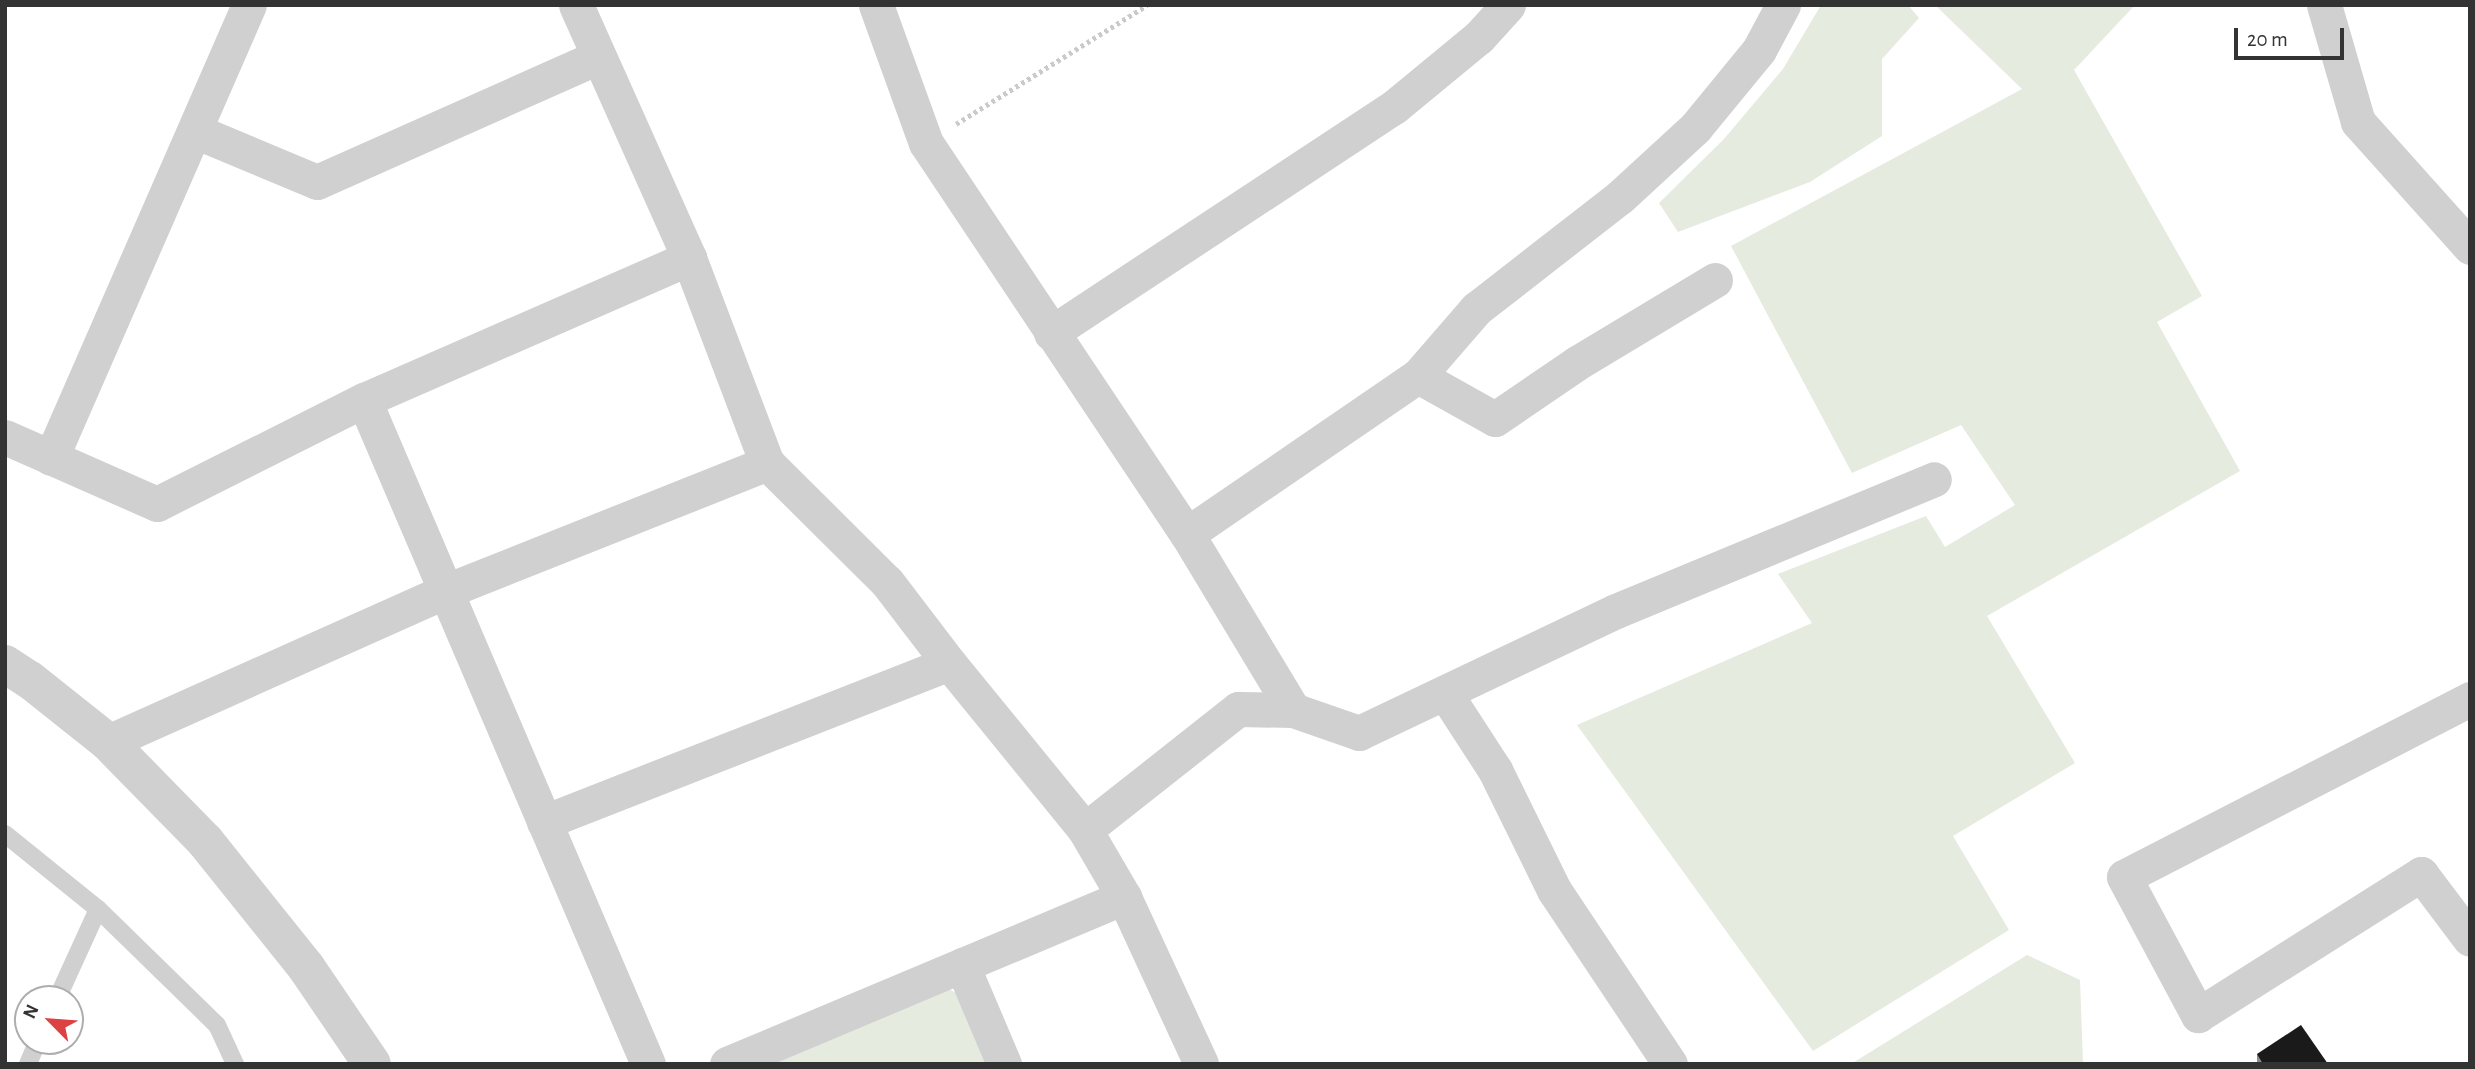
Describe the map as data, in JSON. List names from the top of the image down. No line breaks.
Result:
{"scale_bar":"20 m","north":"top left"}
